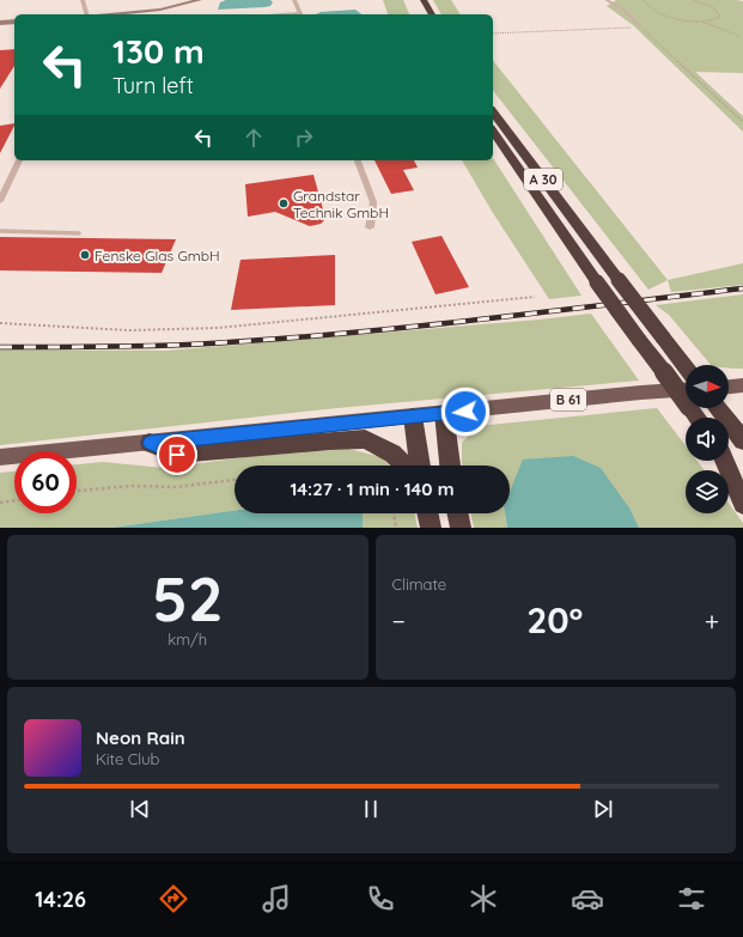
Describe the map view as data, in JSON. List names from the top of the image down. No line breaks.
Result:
{"streets":{"highway":["A 30"],"main road":["B 61"]},"places":["Grandstar Technik GmbH","Fenske Glas GmbH"],"north":"right","page":{"turn":["130 m","Turn left"],"limit":"60","trip":"14:27 · 1 min · 140 m","tile":[["52","km/h"],"Climate"],"heat":["−","20°","+"],"song":["Neon Rain","Kite Club"],"tabs":"14:26"}}
